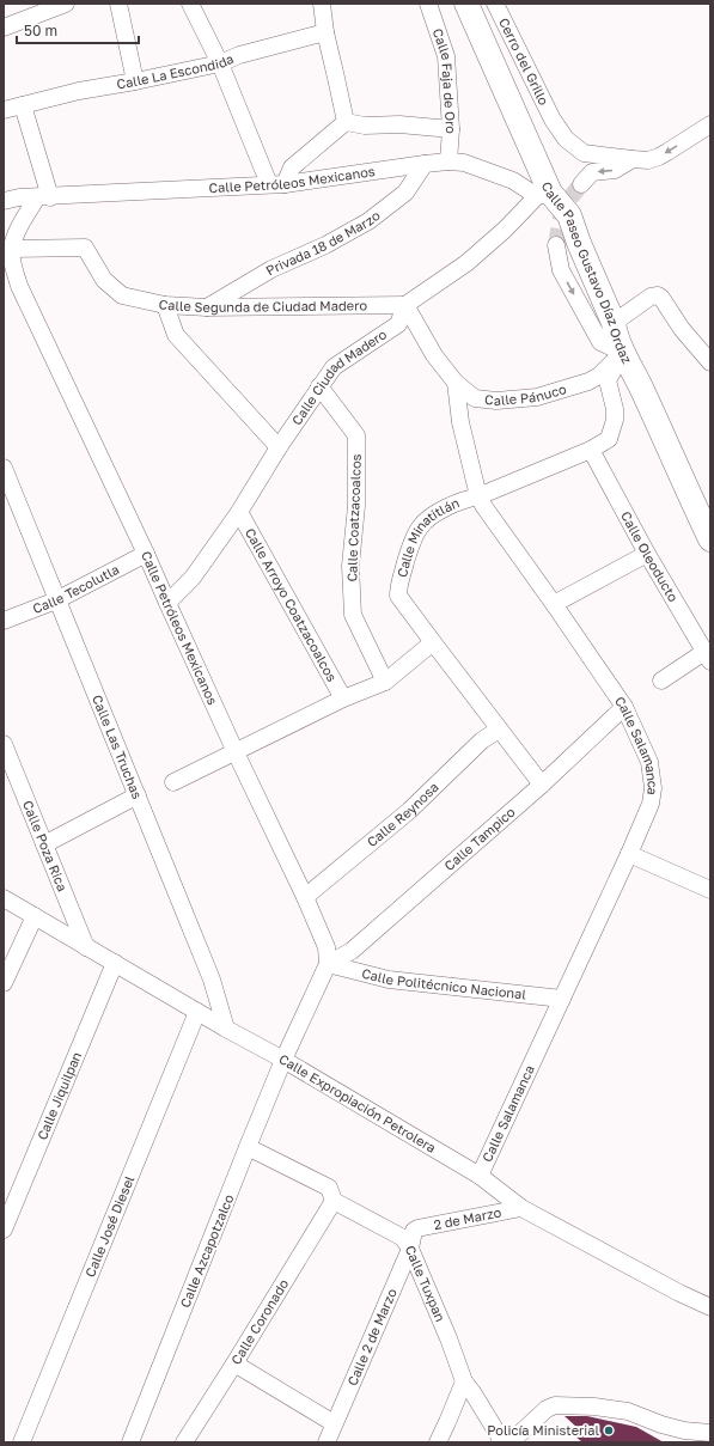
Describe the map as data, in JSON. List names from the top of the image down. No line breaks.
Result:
{"streets":{"main road":["Calle Paseo Gustavo Díaz Ordaz"],"street":["Cerro del Grillo","Calle La Escondida","Calle Faja de Oro","Calle Petróleos Mexicanos","Privada 18 de Marzo","Calle Segunda de Ciudad Madero","Calle Ciudad Madero","Calle Pánuco","Calle Coatzacoalcos","Calle Minatitlán","Calle Oleoducto","Calle Tecolutla","Calle Arroyo Coatzacoalcos","Calle Las Truchas","Calle Salamanca","Calle Reynosa","Calle Tampico","Calle Poza Rica","Calle Politécnico Nacional","Calle Jiquilpan","Calle Expropiación Petrolera","2 de Marzo","Calle José Diesel","Calle Azcapotzalco","Calle Tuxpan","Calle Coronado","Calle 2 de Marzo"]},"crossings":[["Calle Faja de Oro","Calle Petróleos Mexicanos"],["Calle Petróleos Mexicanos","Privada 18 de Marzo"],["Calle Petróleos Mexicanos","Calle Paseo Gustavo Díaz Ordaz"],["Calle Petróleos Mexicanos","Calle Segunda de Ciudad Madero"],["Calle Petróleos Mexicanos","Calle Ciudad Madero"],["Calle Petróleos Mexicanos","Calle Tecolutla"],["Calle Petróleos Mexicanos","Calle Reynosa"],["Calle Petróleos Mexicanos","Calle Tampico"],["Calle Petróleos Mexicanos","Calle Politécnico Nacional"],["Privada 18 de Marzo","Calle Segunda de Ciudad Madero"],["Calle Paseo Gustavo Díaz Ordaz","Calle Pánuco"],["Calle Paseo Gustavo Díaz Ordaz","Calle Minatitlán"],["Calle Segunda de Ciudad Madero","Calle Ciudad Madero"],["Calle Segunda de Ciudad Madero","Calle Pánuco"],["Calle Ciudad Madero","Calle Pánuco"],["Calle Ciudad Madero","Calle Coatzacoalcos"],["Calle Ciudad Madero","Calle Arroyo Coatzacoalcos"],["Calle Pánuco","Calle Minatitlán"],["Calle Pánuco","Calle Salamanca"],["Calle Minatitlán","Calle Oleoducto"],["Calle Minatitlán","Calle Salamanca"],["Calle Minatitlán","Calle Reynosa"],["Calle Minatitlán","Calle Tampico"],["Calle Tecolutla","Calle Las Truchas"],["Calle Las Truchas","Calle Expropiación Petrolera"],["Calle Salamanca","Calle Tampico"],["Calle Salamanca","Calle Politécnico Nacional"],["Calle Salamanca","Calle Expropiación Petrolera"],["Calle Tampico","Calle Politécnico Nacional"],["Calle Poza Rica","Calle Expropiación Petrolera"],["Calle Jiquilpan","Calle Expropiación Petrolera"],["Calle Expropiación Petrolera","2 de Marzo"],["Calle Expropiación Petrolera","Calle José Diesel"],["Calle Expropiación Petrolera","Calle Azcapotzalco"],["2 de Marzo","Calle 2 de Marzo"],["Calle Azcapotzalco","Calle Tuxpan"],["Calle Tuxpan","Calle Coronado"],["Calle Tuxpan","Calle 2 de Marzo"]],"places":["Policía Ministerial"],"scale_bar":"50 m"}
